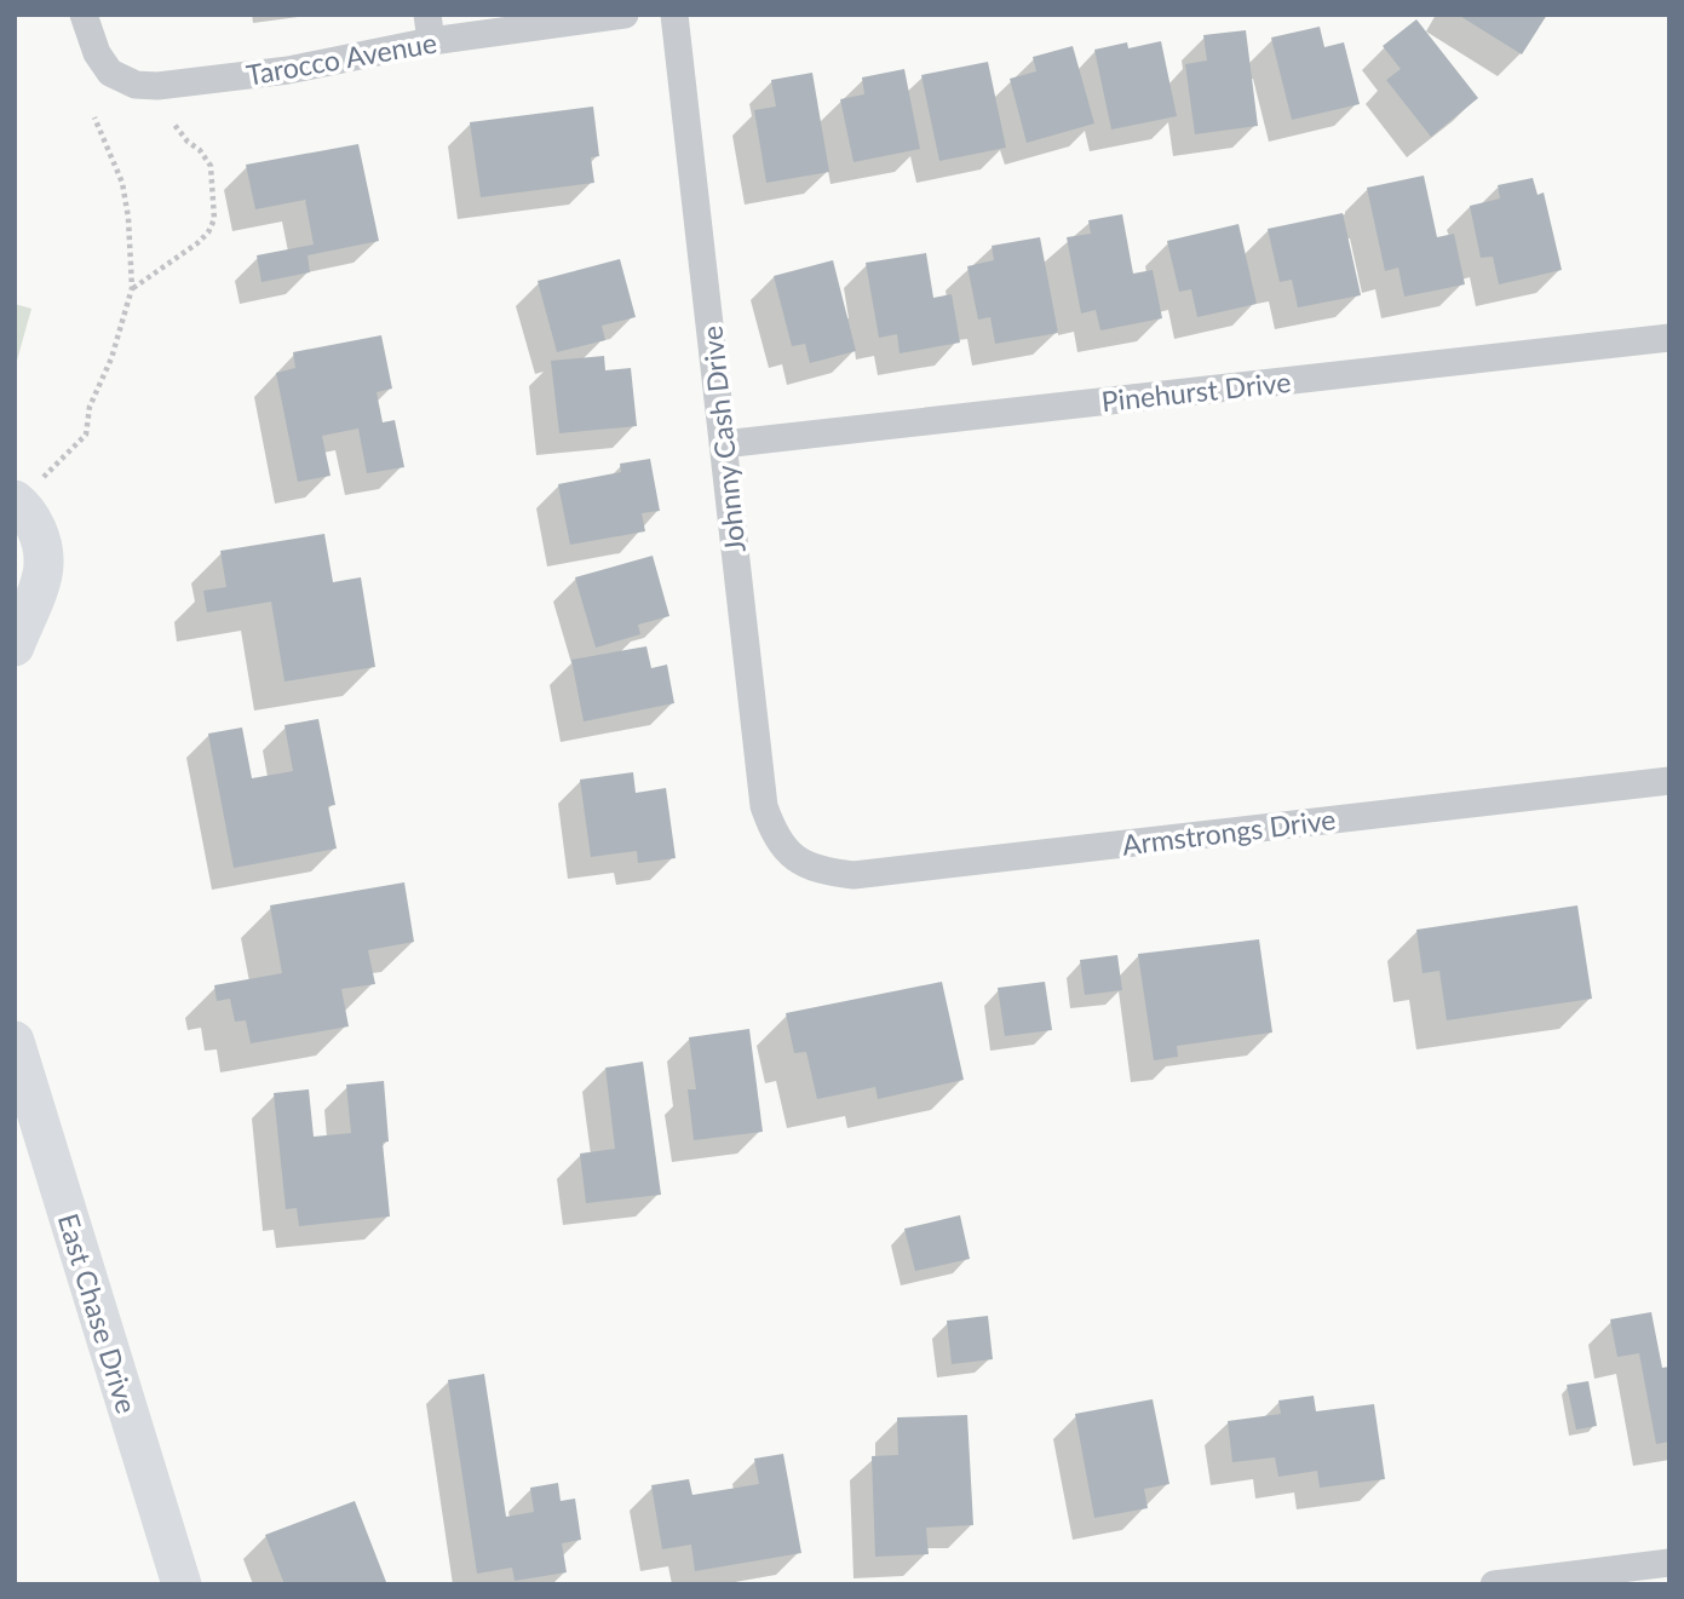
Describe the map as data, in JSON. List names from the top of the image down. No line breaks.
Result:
{"streets":{"street":["Tarocco Avenue","Pinehurst Drive","Johnny Cash Drive","Armstrongs Drive","East Chase Drive"]},"crossings":[["Pinehurst Drive","Johnny Cash Drive"],["Johnny Cash Drive","Armstrongs Drive"]]}
